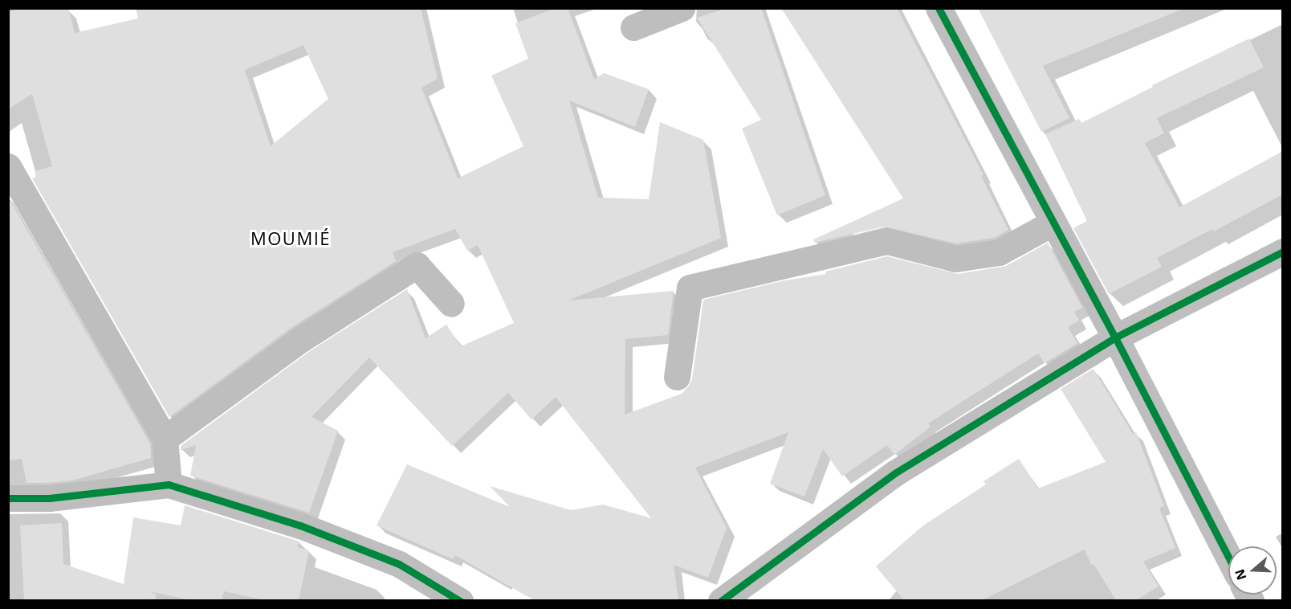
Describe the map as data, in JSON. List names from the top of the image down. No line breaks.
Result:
{"districts":["MOUMIÉ"],"north":"left"}
